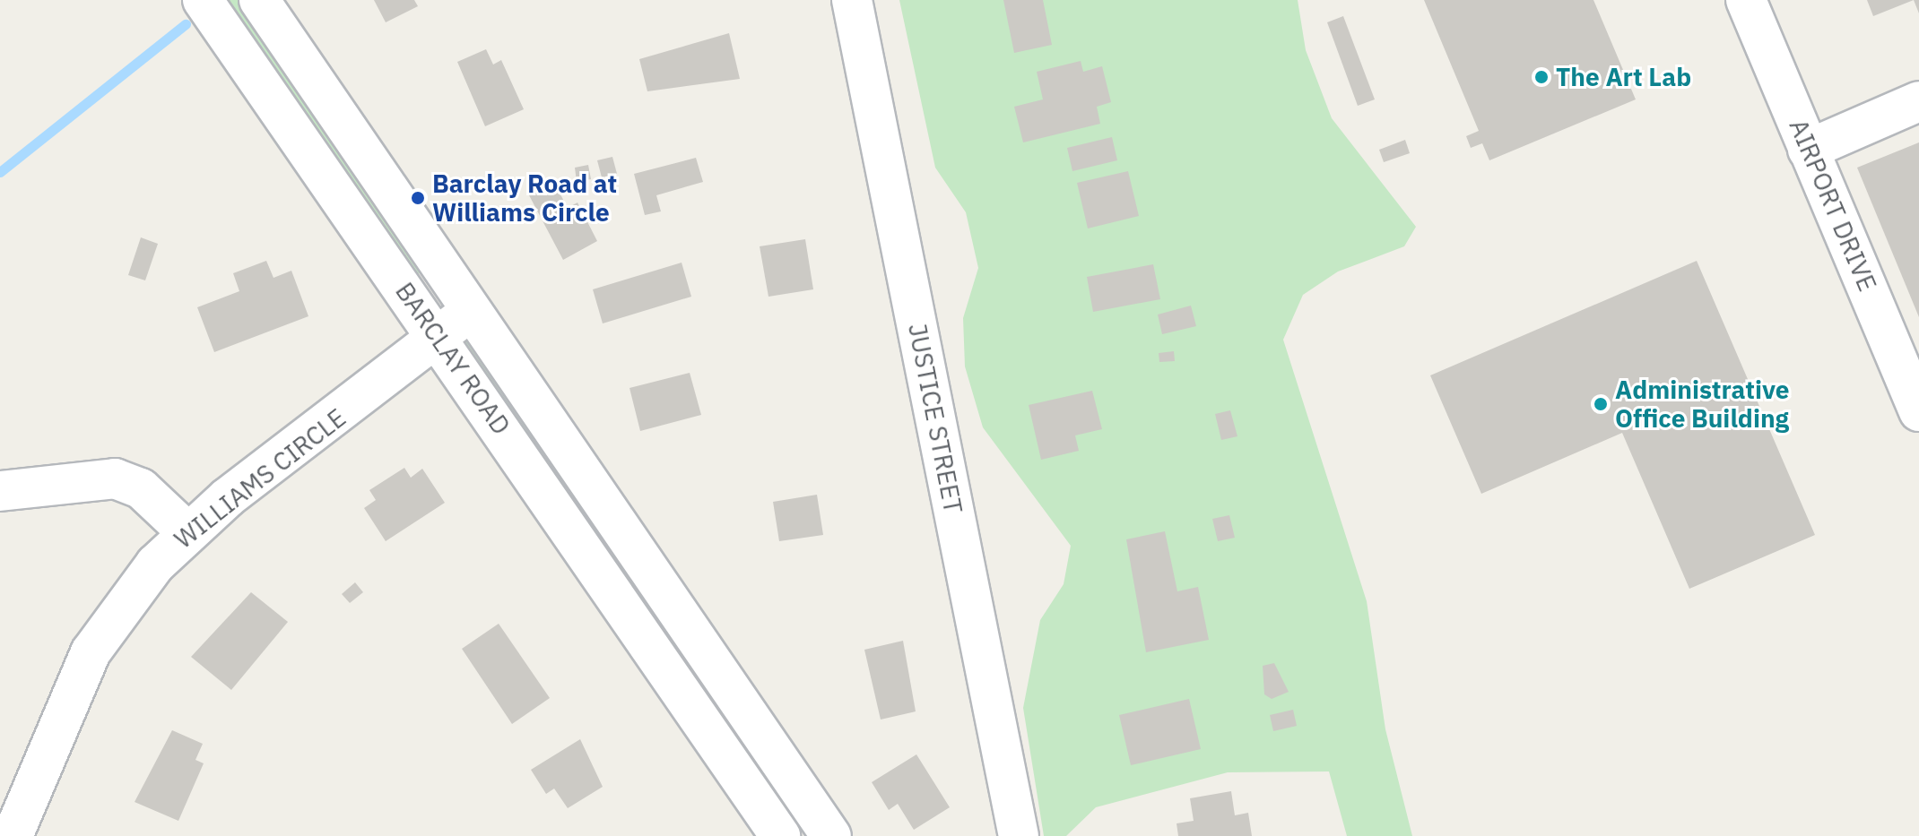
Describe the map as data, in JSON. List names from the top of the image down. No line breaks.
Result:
{"streets":{"street":["AIRPORT DRIVE","BARCLAY ROAD","JUSTICE STREET","WILLIAMS CIRCLE"]},"crossings":[["BARCLAY ROAD","WILLIAMS CIRCLE"]],"places":["The Art Lab","Barclay Road at Williams Circle","Administrative Office Building"]}
